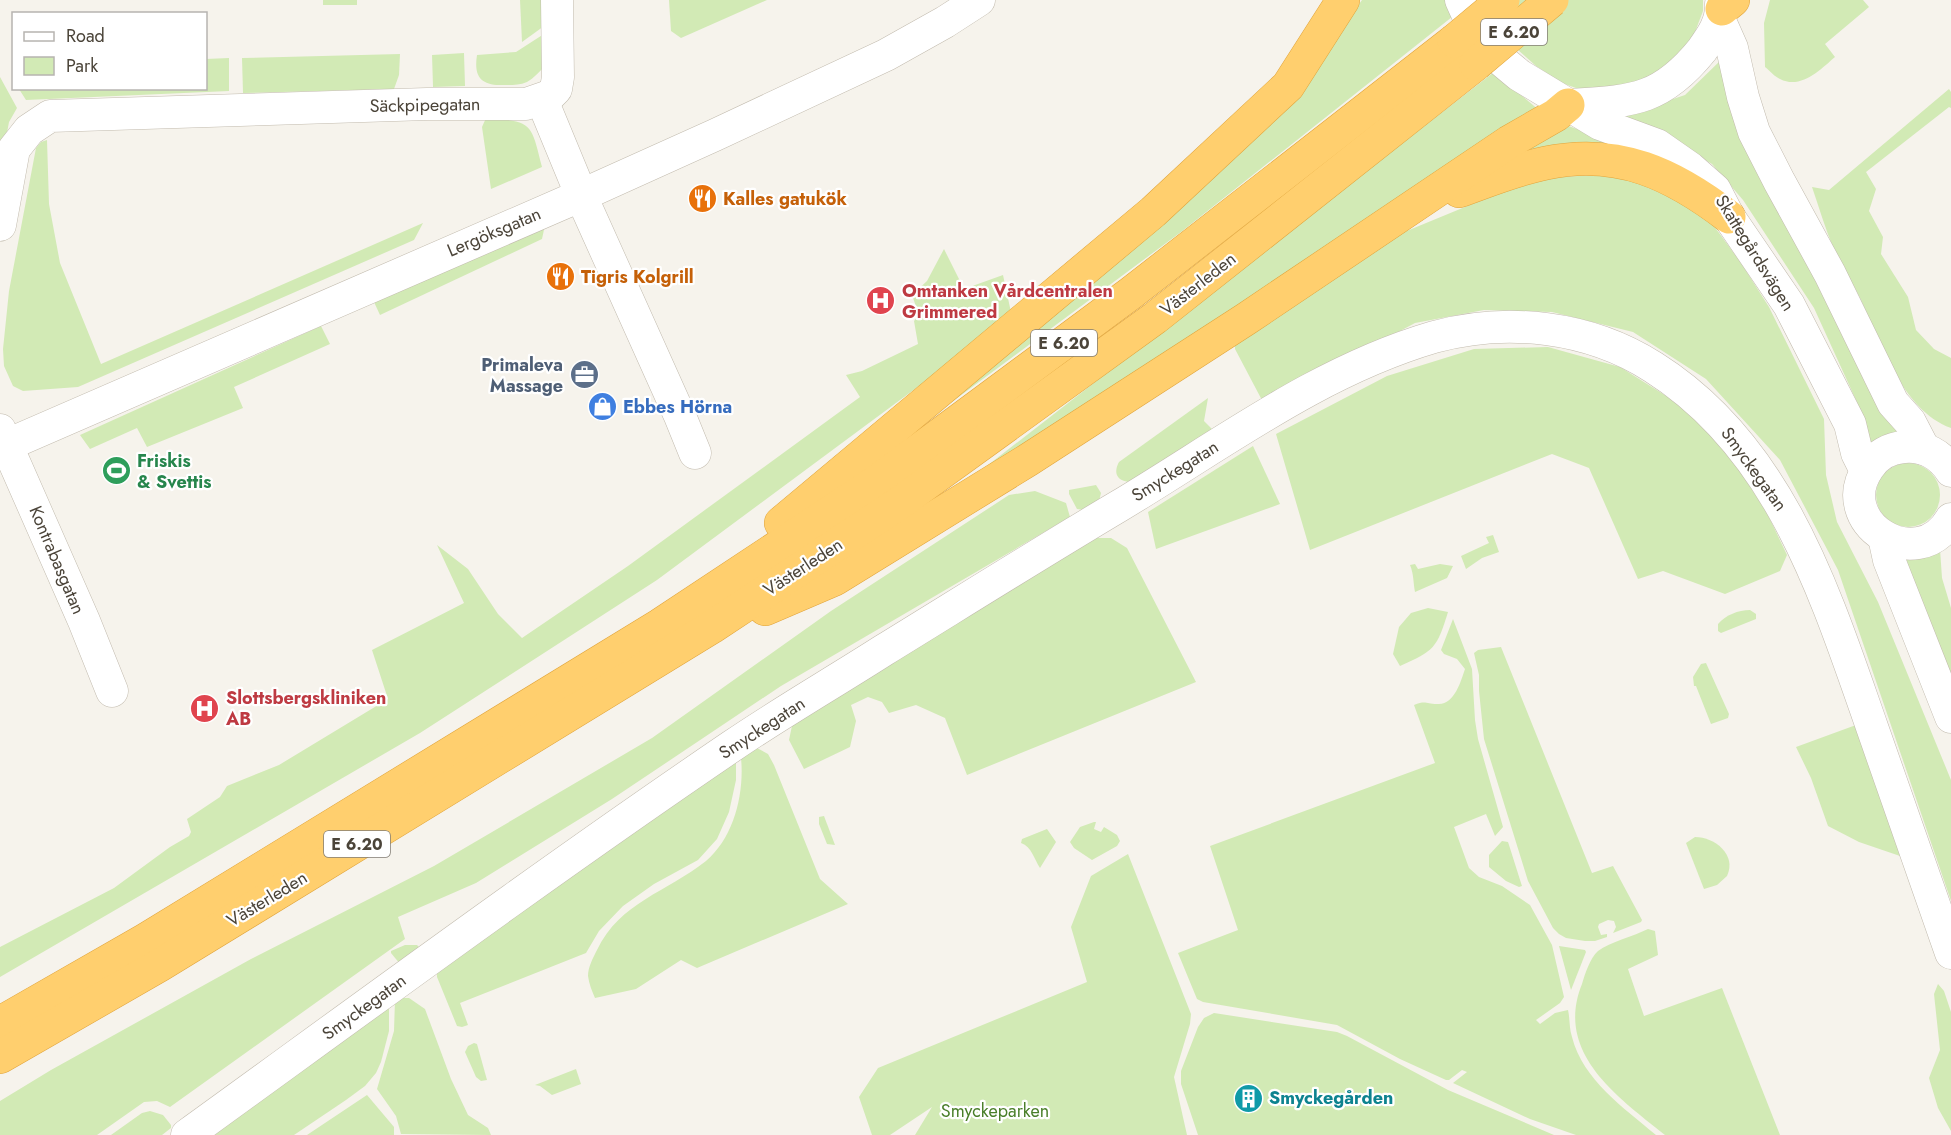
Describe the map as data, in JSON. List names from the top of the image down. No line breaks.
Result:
{"streets":{"highway":["E 6.20","Västerleden"],"street":["Säckpipegatan","Lergöksgatan","Skattegårdsvägen","Smyckegatan","Kontrabasgatan"]},"crossings":[["Lergöksgatan","Kontrabasgatan"]],"parks":["Smyckeparken"],"places":{"restaurant":["Kalles gatukök","Tigris Kolgrill"],"hospital":["Omtanken Vårdcentralen Grimmered","Slottsbergskliniken AB"],"office":["Primaleva Massage"],"shop":["Ebbes Hörna"],"sports":["Friskis & Svettis"],"building":["Smyckegården"]},"legend":["Road","Park"]}
